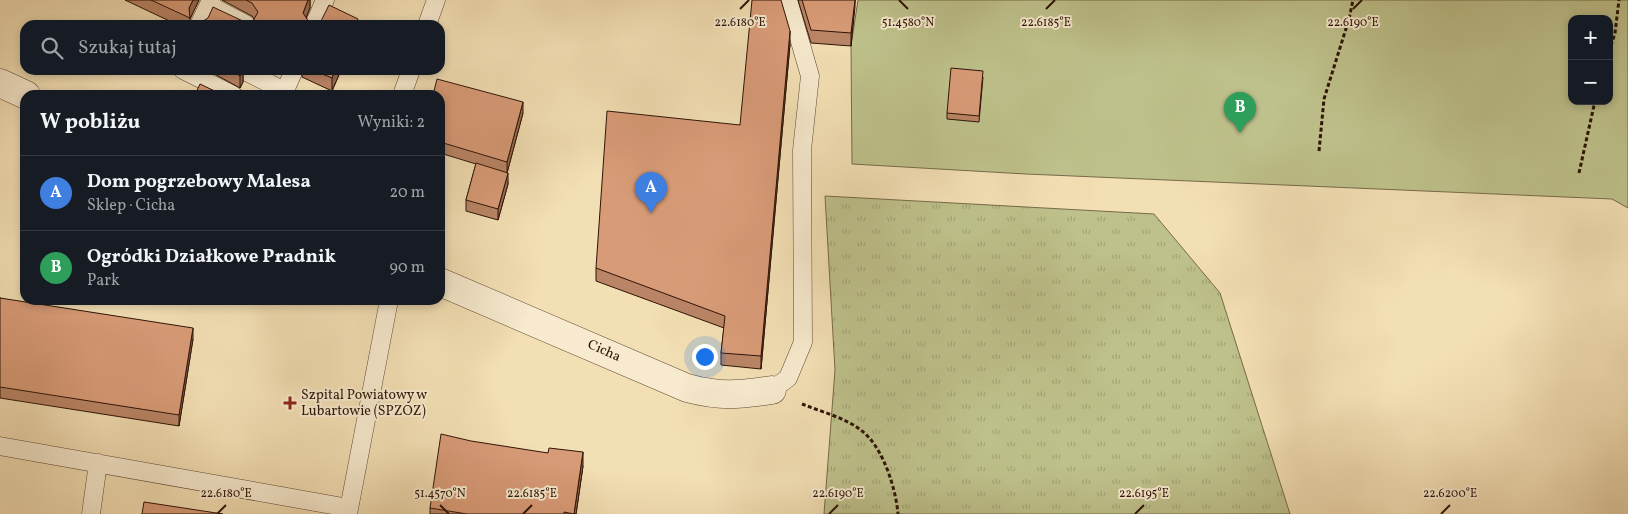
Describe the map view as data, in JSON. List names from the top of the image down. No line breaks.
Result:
{"streets":{"street":["Cicha"]},"places":{"health":["Szpital Powiatowy w Lubartowie (SPZOZ)"]},"page":{"map_buttons":["+","−"],"search":"Szukaj tutaj","heading":["W pobliżu","Wyniki: 2"],"pins":["B","A"],"list":[{"mark":"A","name":"Dom pogrzebowy Malesa","note":"Sklep · Cicha","value":"20 m"},{"mark":"B","name":"Ogródki Działkowe Pradnik","note":"Park","value":"90 m"}]},"coordinates":["22.6180°E","22.6185°E","22.6190°E","51.4580°N","51.4570°N","22.6195°E","22.6200°E"]}
